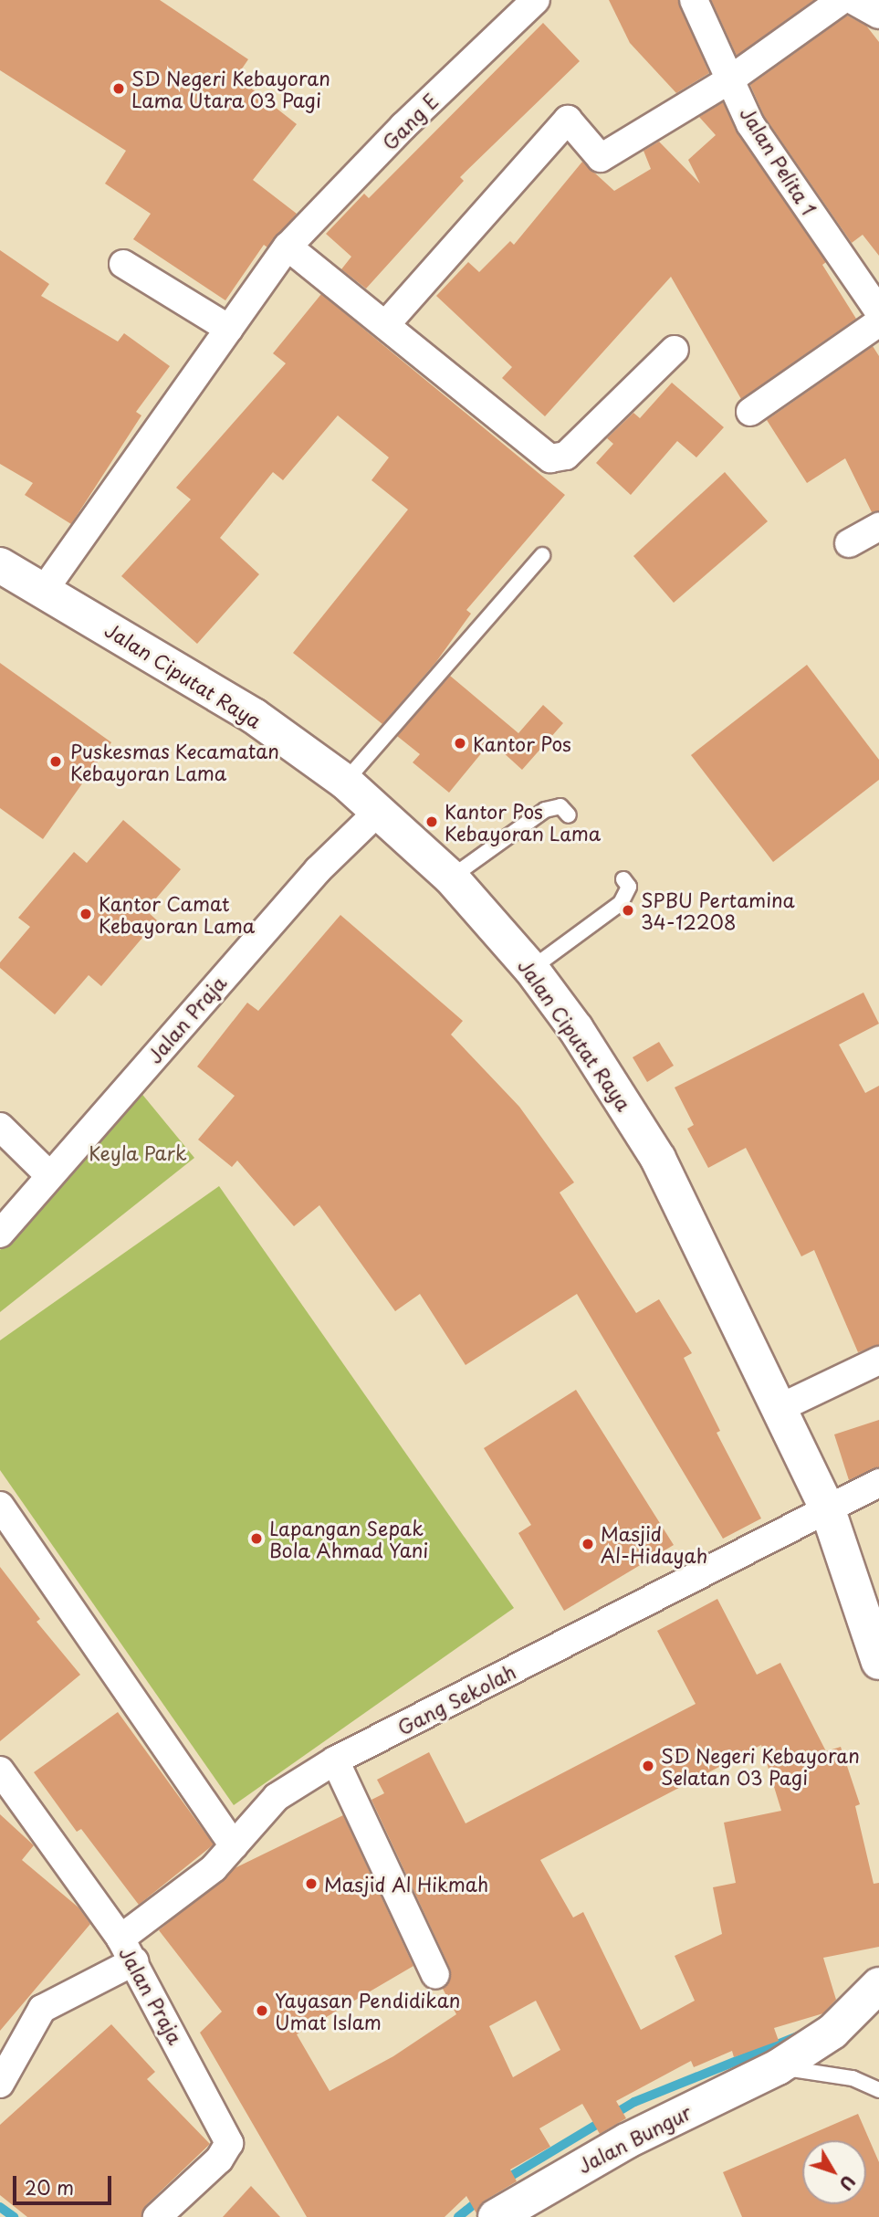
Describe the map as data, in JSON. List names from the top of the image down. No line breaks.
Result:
{"streets":{"main road":["Jalan Ciputat Raya","Jalan Bungur"],"street":["Gang E","Jalan Pelita 1","Jalan Praja","Gang Sekolah"]},"crossings":[["Jalan Ciputat Raya","Jalan Praja"],["Jalan Ciputat Raya","Gang Sekolah"],["Jalan Praja","Gang Sekolah"]],"parks":["Keyla Park"],"places":["SD Negeri Kebayoran Lama Utara 03 Pagi","Kantor Pos","Puskesmas Kecamatan Kebayoran Lama","Kantor Pos Kebayoran Lama","SPBU Pertamina 34-12208","Kantor Camat Kebayoran Lama","Lapangan Sepak Bola Ahmad Yani","Masjid Al-Hidayah","SD Negeri Kebayoran Selatan 03 Pagi","Masjid Al Hikmah","Yayasan Pendidikan Umat Islam"],"scale_bar":"20 m","north":"bottom right"}
